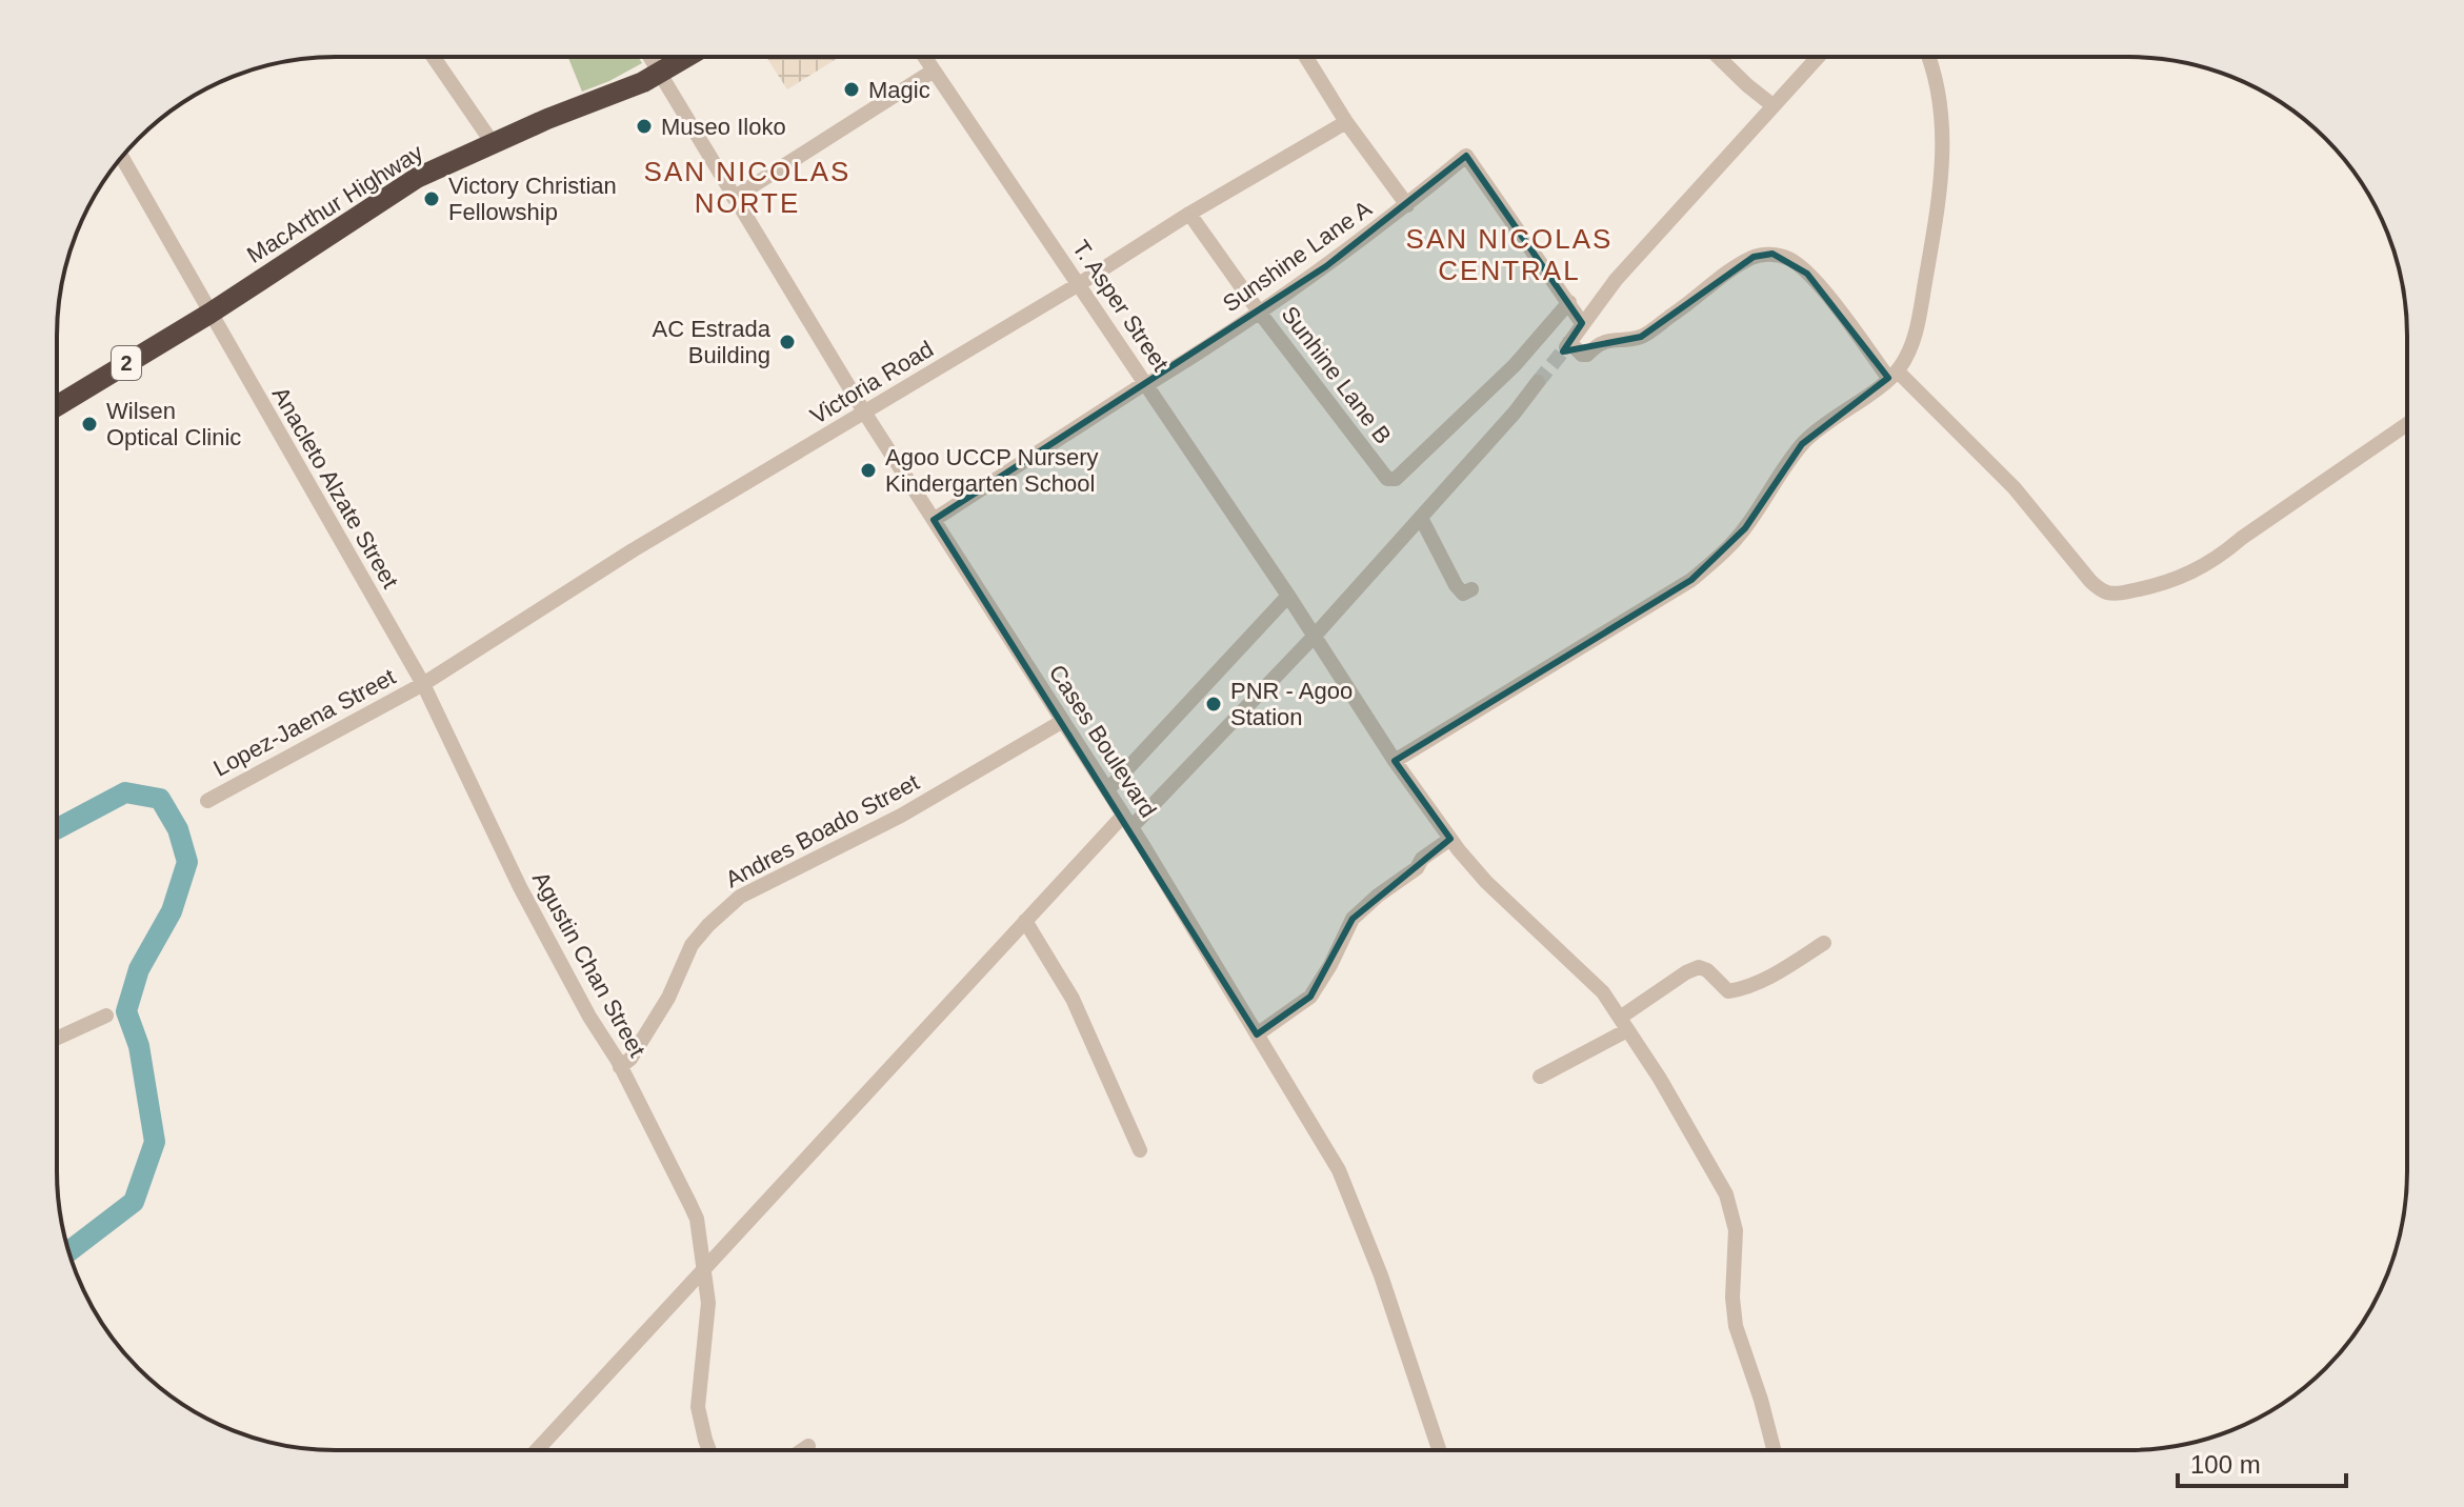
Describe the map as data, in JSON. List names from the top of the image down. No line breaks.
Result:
{"streets":{"highway":["MacArthur Highway","2"],"street":["Sunshine Lane A","T. Asper Street","Sunhine Lane B","Victoria Road","Anacleto Alzate Street","Lopez-Jaena Street","Cases Boulevard","Andres Boado Street","Agustin Chan Street"]},"crossings":[["MacArthur Highway","Anacleto Alzate Street"],["MacArthur Highway","Cases Boulevard"],["Sunshine Lane A","T. Asper Street"],["Sunshine Lane A","Sunhine Lane B"],["Sunshine Lane A","Cases Boulevard"],["T. Asper Street","Victoria Road"],["Sunhine Lane B","Victoria Road"],["Victoria Road","Anacleto Alzate Street"],["Victoria Road","Lopez-Jaena Street"],["Victoria Road","Cases Boulevard"],["Victoria Road","Agustin Chan Street"],["Anacleto Alzate Street","Lopez-Jaena Street"],["Anacleto Alzate Street","Agustin Chan Street"],["Lopez-Jaena Street","Agustin Chan Street"],["Cases Boulevard","Andres Boado Street"],["Andres Boado Street","Agustin Chan Street"]],"districts":["SAN NICOLAS NORTE","SAN NICOLAS CENTRAL"],"places":["Magic","Museo Iloko","Victory Christian Fellowship","AC Estrada Building","Wilsen Optical Clinic","Agoo UCCP Nursery Kindergarten School","PNR - Agoo Station"],"scale_bar":"100 m"}
